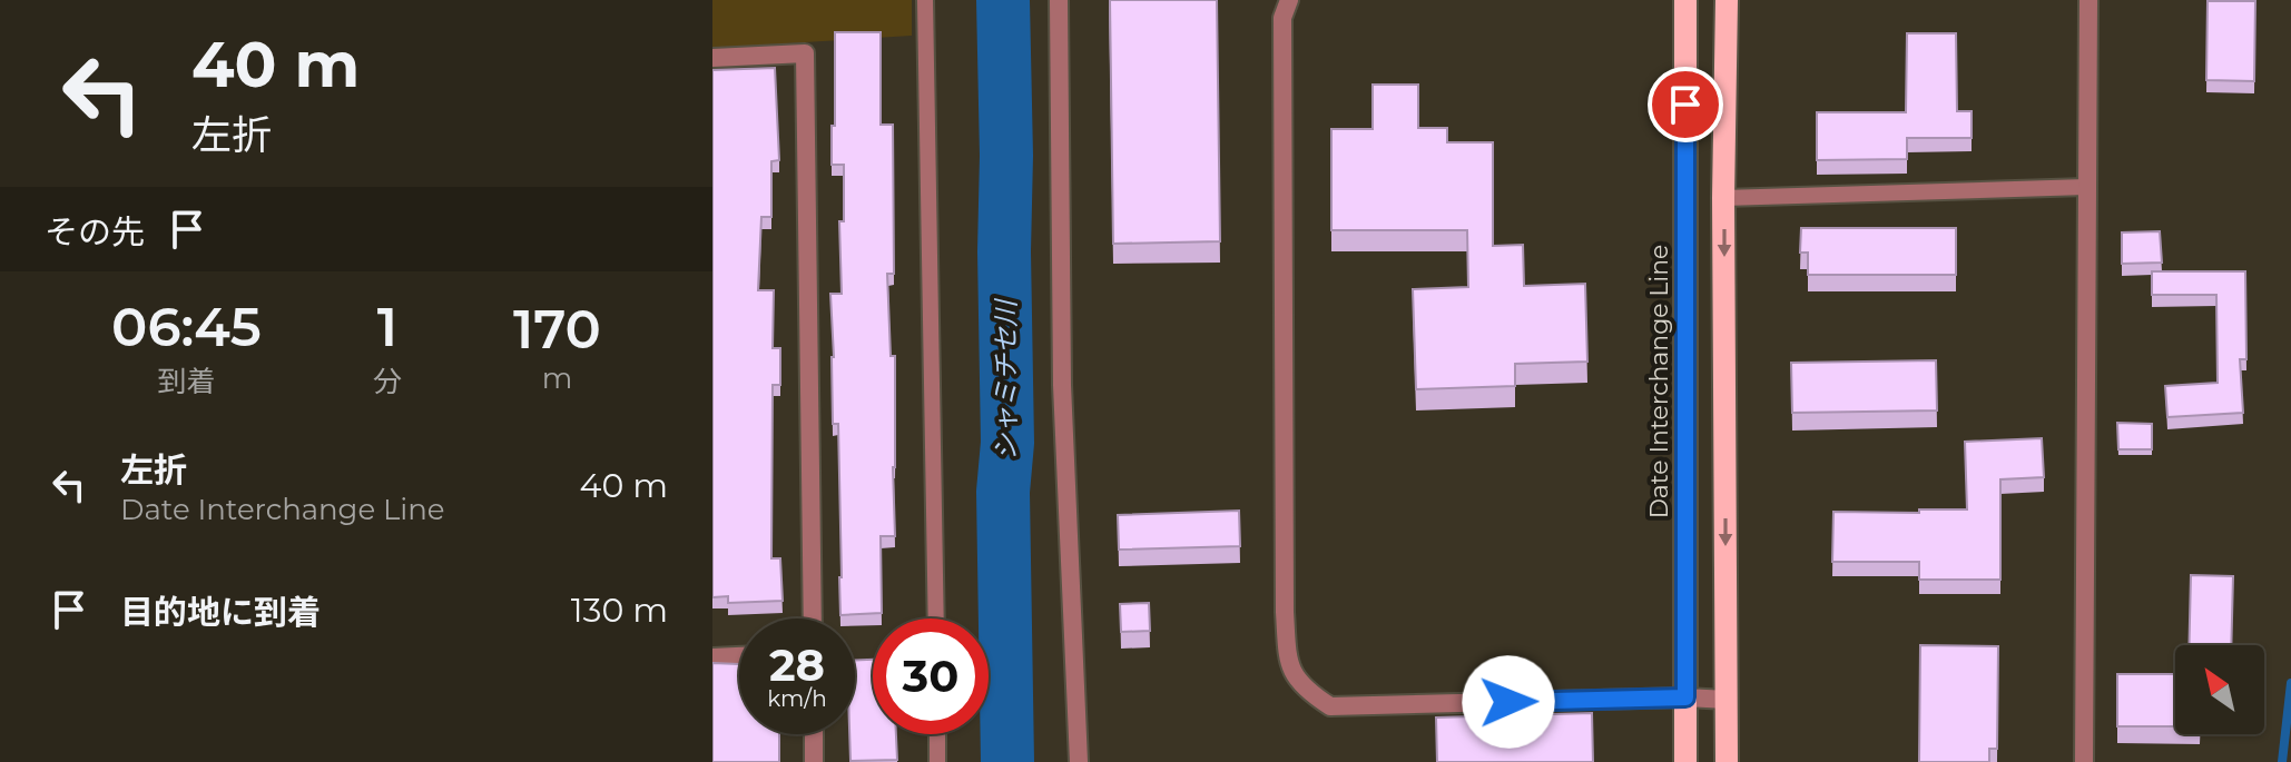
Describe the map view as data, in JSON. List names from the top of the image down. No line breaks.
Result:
{"streets":{"main road":["Date Interchange Line"]},"water":["シャミチセ川"],"north":"top left","page":{"turn":["40 m","左折"],"then":"その先","eta":["06:45","到着","1","分","170","m"],"list":[{"name":"左折","note":"Date Interchange Line","value":"40 m"},{"name":"目的地に到着","value":"130 m"}],"speed":"28 km/h","limit":"30"}}
